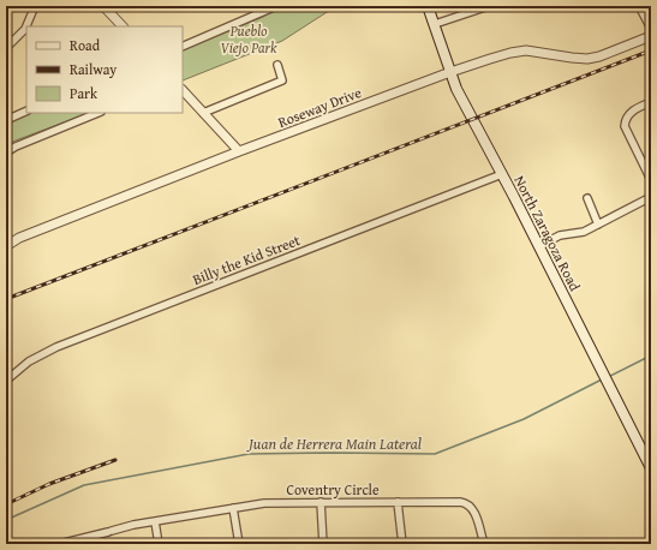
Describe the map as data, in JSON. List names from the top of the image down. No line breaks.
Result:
{"streets":{"main road":["North Zaragoza Road"],"street":["Roseway Drive","Billy the Kid Street","Coventry Circle"]},"crossings":[["Roseway Drive","North Zaragoza Road"],["North Zaragoza Road","Billy the Kid Street"]],"water":["Juan de Herrera Main Lateral"],"parks":["Pueblo Viejo Park"],"legend":["Road","Railway","Park"]}
